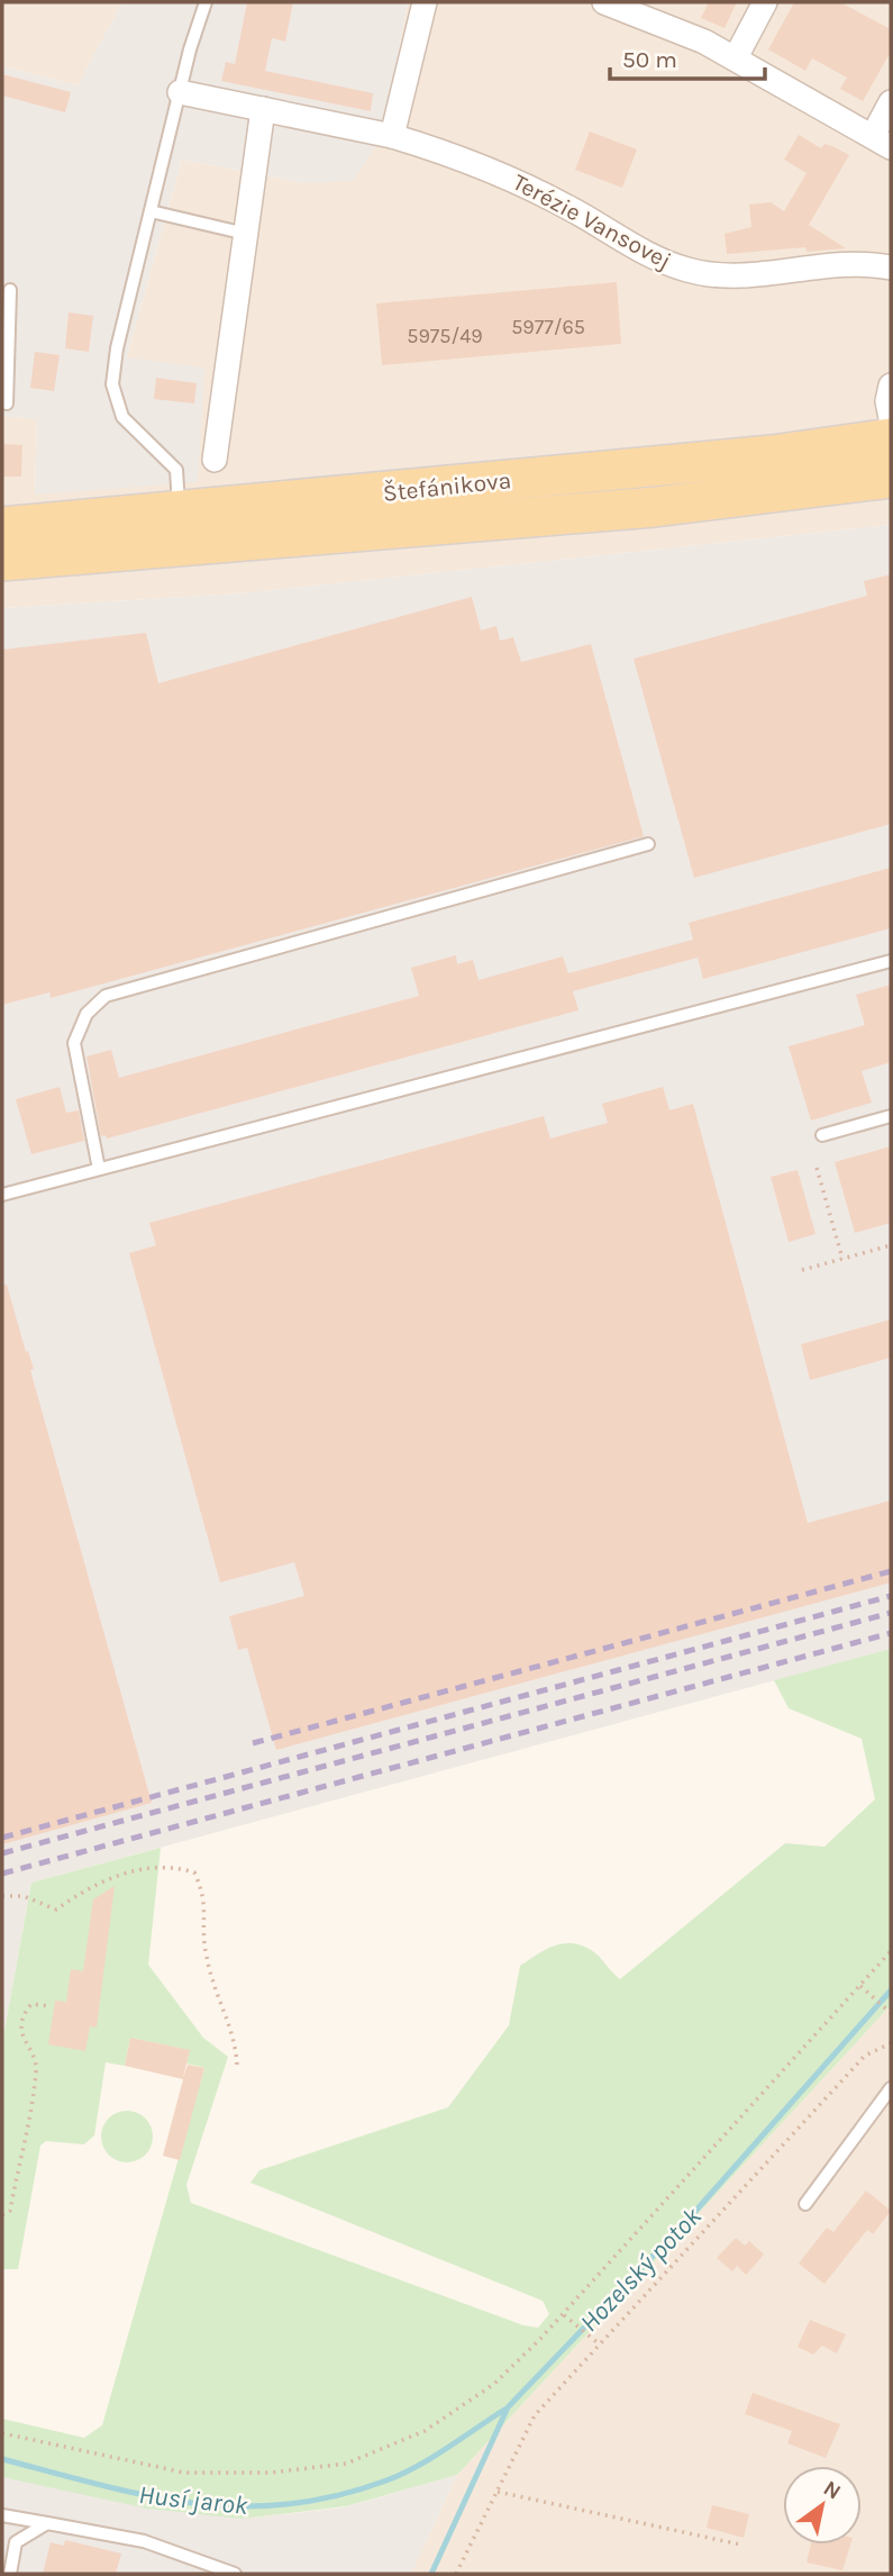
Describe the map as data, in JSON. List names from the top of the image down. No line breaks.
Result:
{"streets":{"main road":["Štefánikova"],"street":["Terézie Vansovej"]},"water":["Hozelský potok","Husí jarok"],"house_numbers":["5977/65","5975/49"],"scale_bar":"50 m","north":"top right"}
